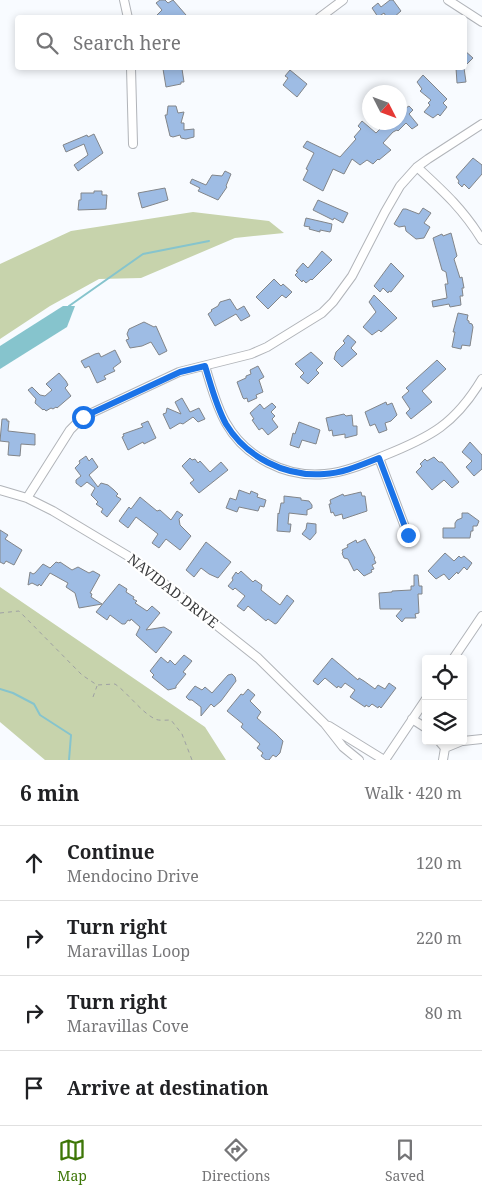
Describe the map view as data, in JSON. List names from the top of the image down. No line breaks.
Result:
{"streets":{"street":["NAVIDAD DRIVE"]},"north":"bottom right","page":{"search":"Search here","heading":["6 min","Walk · 420 m"],"list":[["Continue","Mendocino Drive","120 m"],["Turn right","Maravillas Loop","220 m"],["Turn right","Maravillas Cove","80 m"],"Arrive at destination"],"nav":["Map","Directions","Saved"]}}
